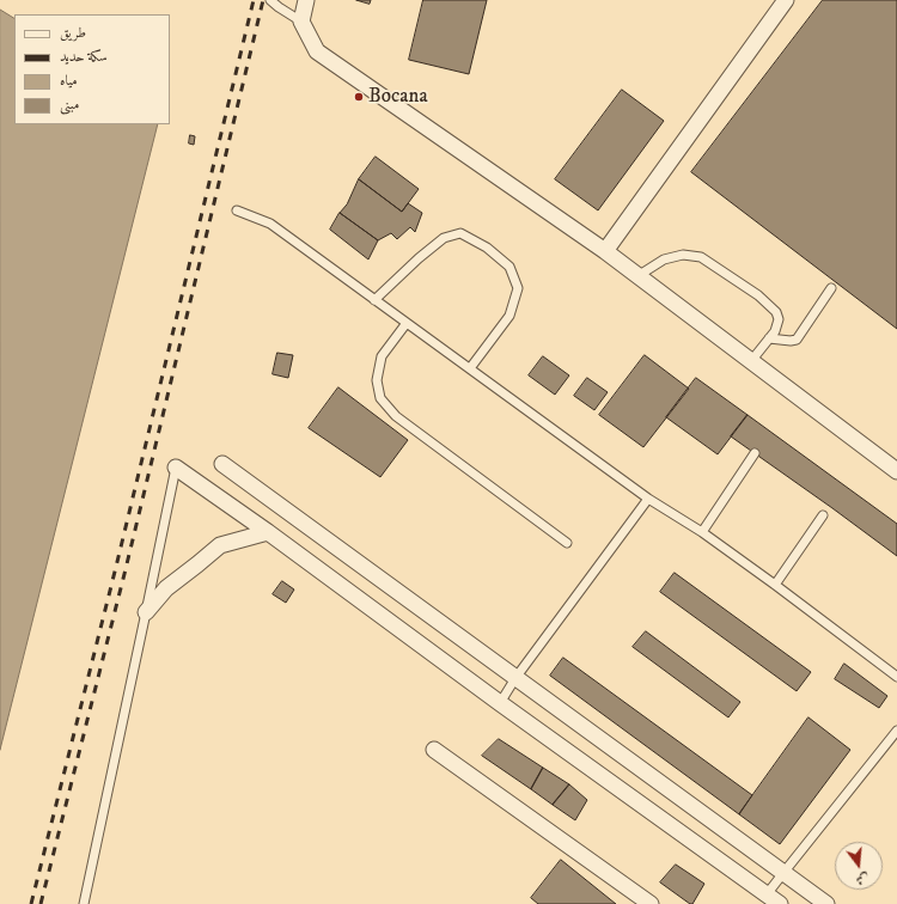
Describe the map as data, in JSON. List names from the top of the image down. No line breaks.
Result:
{"places":["Bocana"],"legend":["طريق","سكة حديد","مياه","مبنى"],"north":"bottom"}
